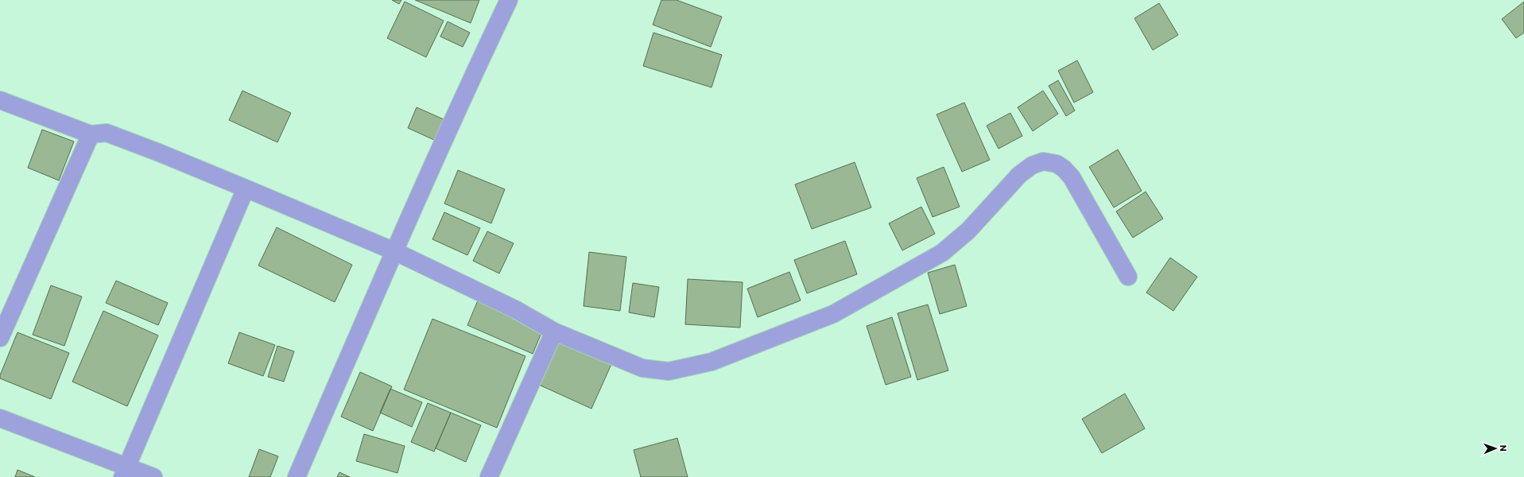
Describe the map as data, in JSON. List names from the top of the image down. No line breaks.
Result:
{"north":"right"}
